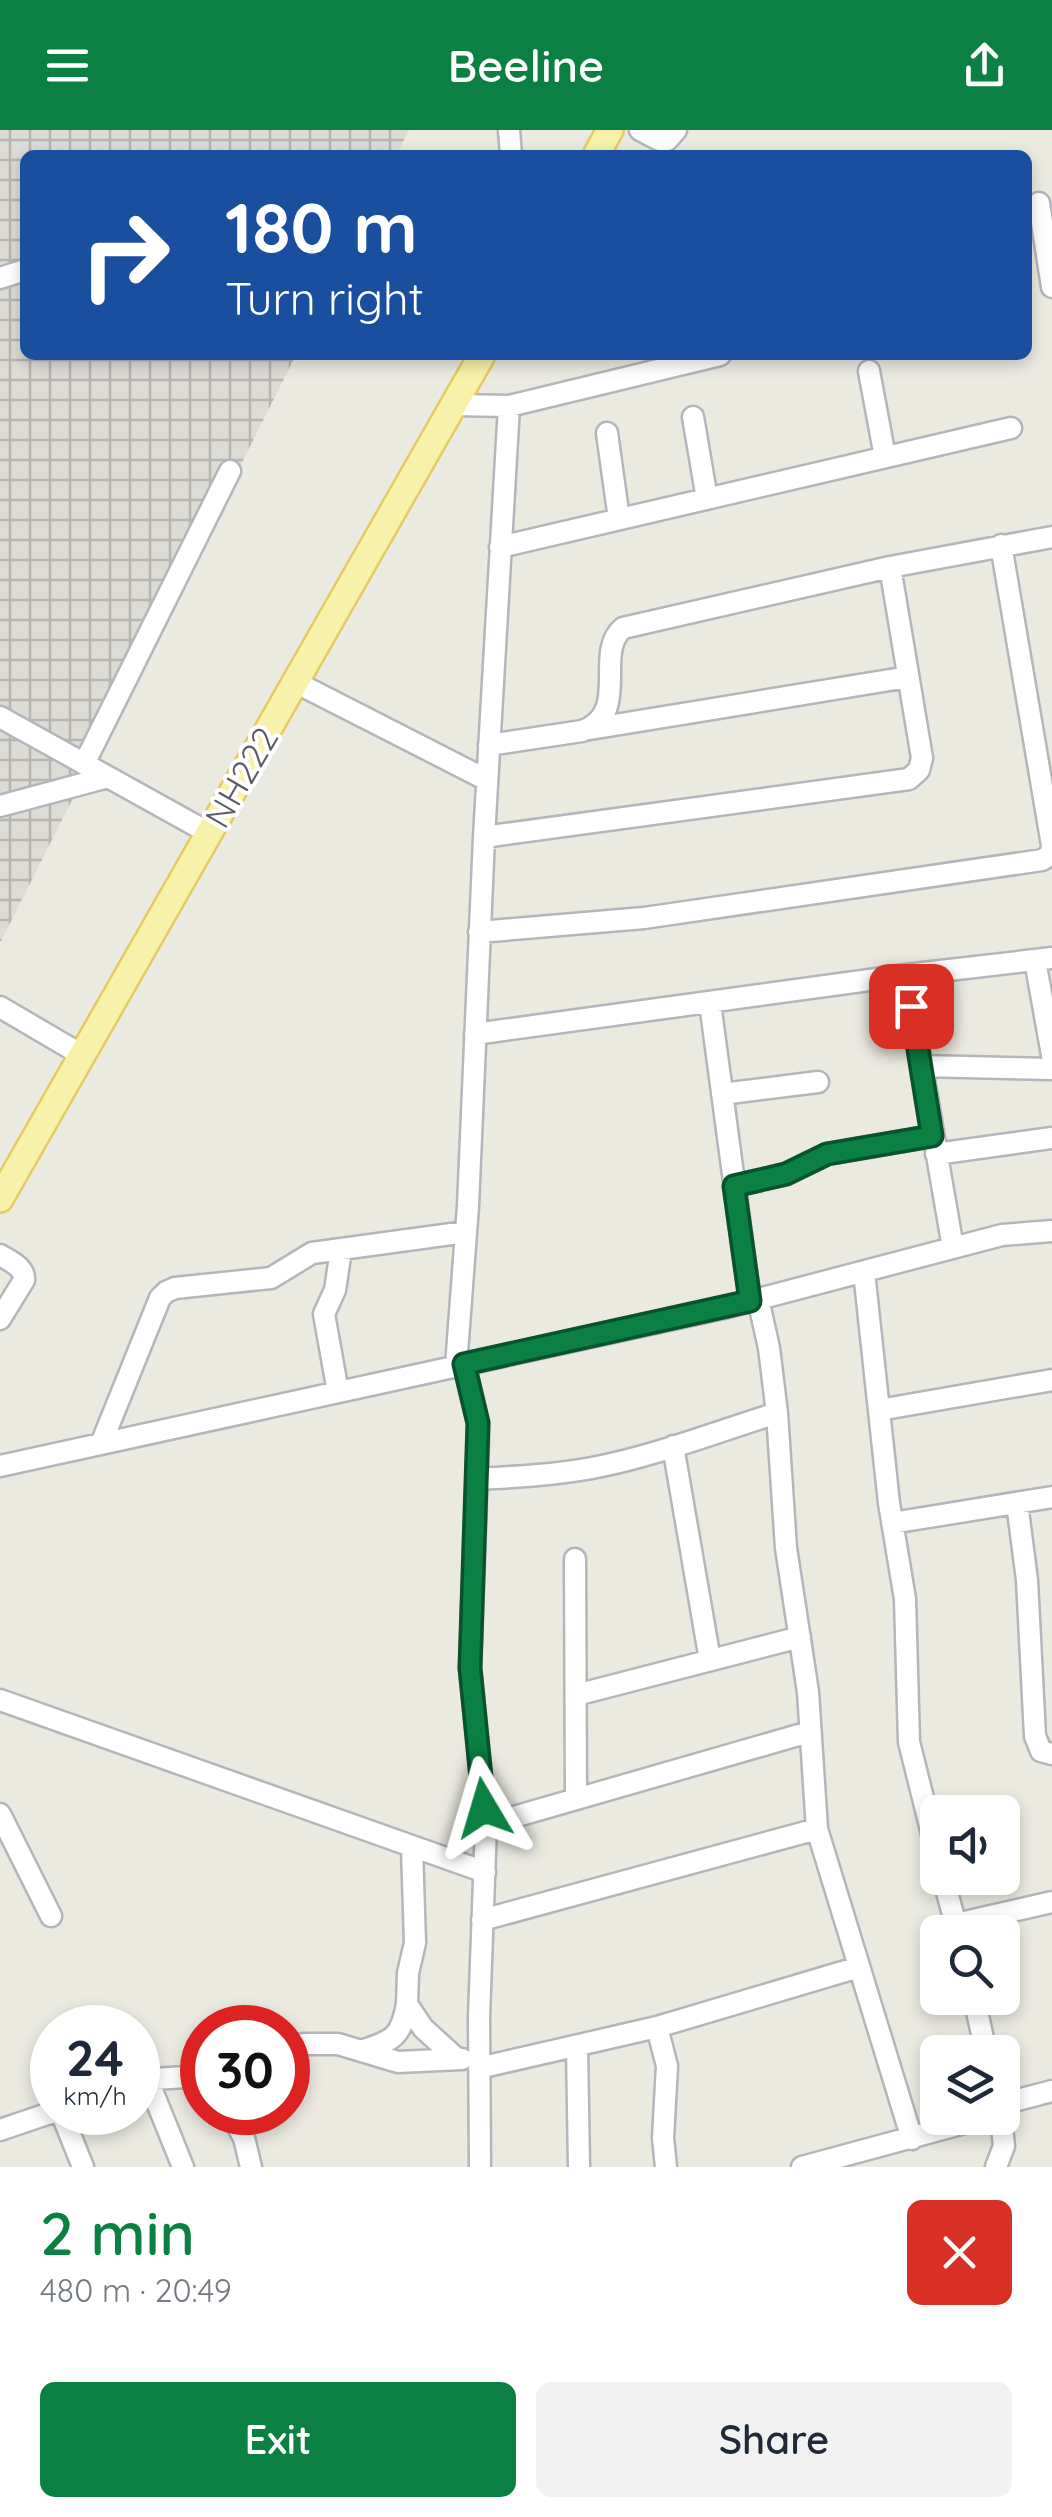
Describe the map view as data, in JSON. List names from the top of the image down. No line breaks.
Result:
{"streets":{"main road":["NH222"]},"page":{"header":"Beeline","turn":["180 m","Turn right"],"speed":"24 km/h","limit":"30","heading":["2 min","480 m · 20:49"],"buttons":["Exit","Share"]}}
